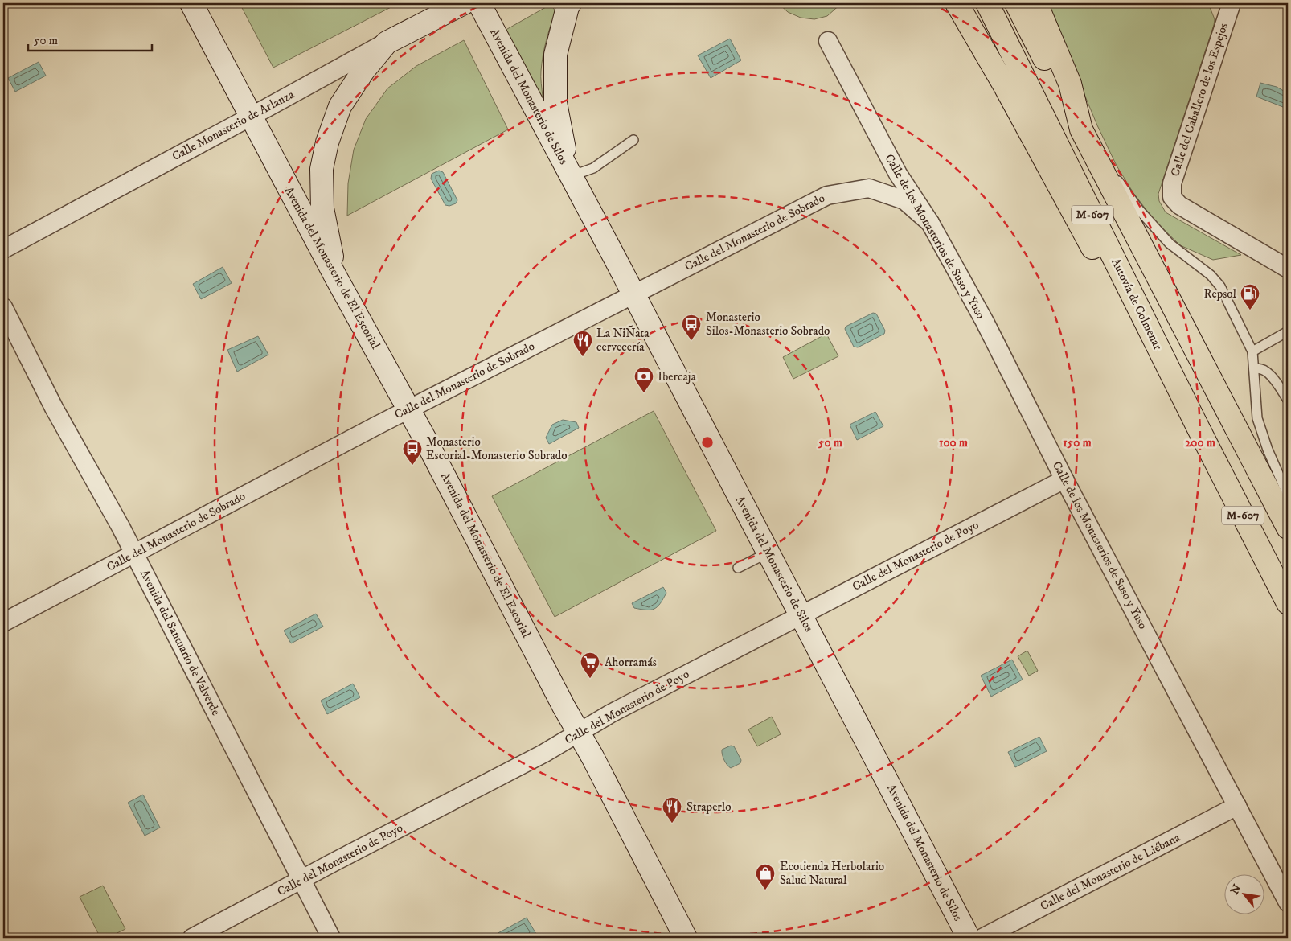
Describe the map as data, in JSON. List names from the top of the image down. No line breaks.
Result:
{"streets":{"highway":["M-607","Autovía de Colmenar"],"street":["Avenida del Monasterio de Silos","Calle del Caballero de los Espejos","Calle Monasterio de Arlanza","Calle del Monasterio de Sobrado","Calle de los Monasterios de Suso y Yuso","Avenida del Monasterio de El Escorial","Calle del Monasterio de Poyo","Avenida del Santuario de Valverde","Calle del Monasterio de Liébana"]},"crossings":[["Avenida del Monasterio de Silos","Calle del Monasterio de Sobrado"],["Avenida del Monasterio de Silos","Calle del Monasterio de Poyo"],["Calle Monasterio de Arlanza","Avenida del Monasterio de El Escorial"],["Calle del Monasterio de Sobrado","Calle de los Monasterios de Suso y Yuso"],["Calle del Monasterio de Sobrado","Avenida del Monasterio de El Escorial"],["Calle del Monasterio de Sobrado","Avenida del Santuario de Valverde"],["Calle de los Monasterios de Suso y Yuso","Calle del Monasterio de Poyo"],["Calle de los Monasterios de Suso y Yuso","Calle del Monasterio de Liébana"],["Avenida del Monasterio de El Escorial","Calle del Monasterio de Poyo"],["Calle del Monasterio de Poyo","Avenida del Santuario de Valverde"]],"places":{"fuel station":["Repsol"],"bus stop":["Monasterio Silos-Monasterio Sobrado","Monasterio Escorial-Monasterio Sobrado"],"restaurant":["La NiÑata cervecería","Straperlo"],"bank":["Ibercaja"],"supermarket":["Ahorramás"],"shop":["Ecotienda Herbolario Salud Natural"]},"scale_bar":"50 m","north":"top left","rings":["50 m","100 m","150 m","200 m"]}
